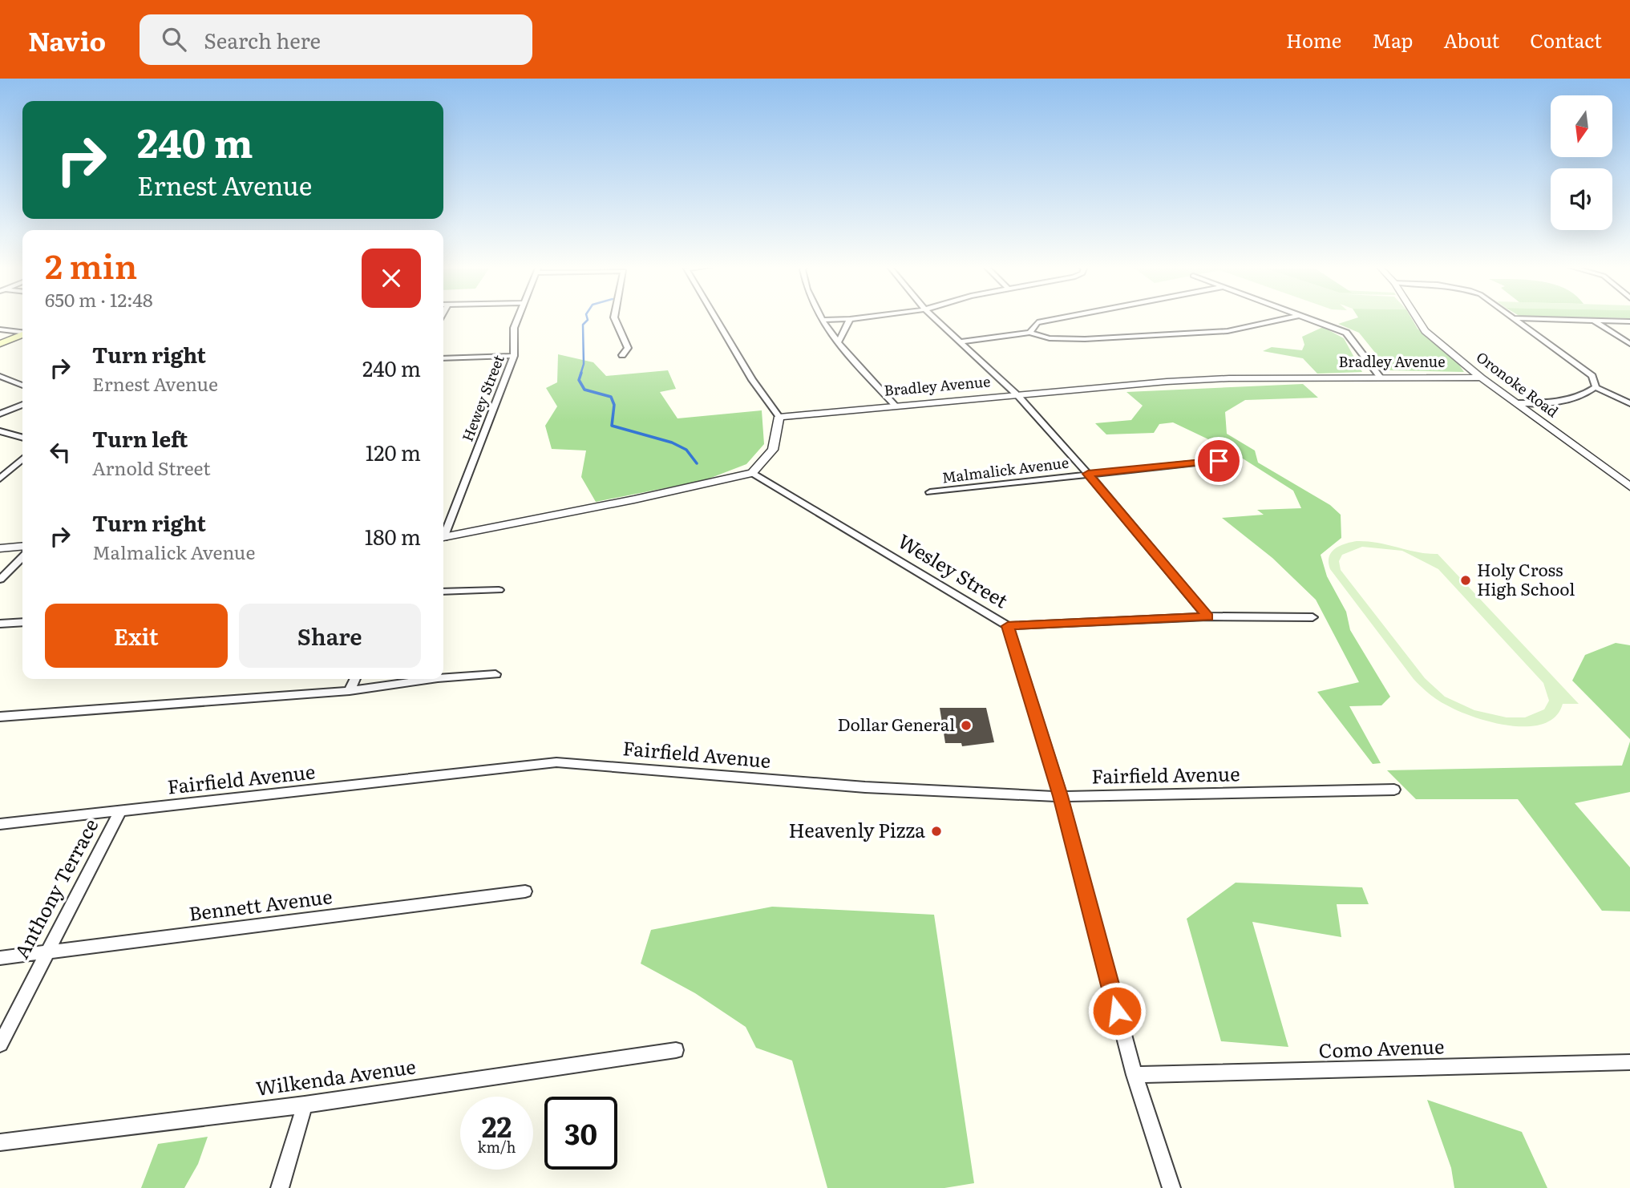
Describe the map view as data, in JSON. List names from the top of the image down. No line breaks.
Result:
{"streets":{"street":["Bradley Avenue","Oronoke Road","Hewey Street","Malmalick Avenue","Wesley Street","Fairfield Avenue","Anthony Terrace","Bennett Avenue","Como Avenue","Wilkenda Avenue"]},"crossings":[["Bradley Avenue","Oronoke Road"],["Wesley Street","Fairfield Avenue"],["Wesley Street","Como Avenue"],["Fairfield Avenue","Anthony Terrace"],["Anthony Terrace","Bennett Avenue"]],"places":["Holy Cross High School","Dollar General","Heavenly Pizza"],"north":"bottom","page":{"header":"Navio","search":"Search here","nav":["Home","Map","About","Contact"],"turn":["240 m","Ernest Avenue"],"heading":["2 min","650 m · 12:48"],"list":[{"name":"Turn right","note":"Ernest Avenue","value":"240 m"},{"name":"Turn left","note":"Arnold Street","value":"120 m"},{"name":"Turn right","note":"Malmalick Avenue","value":"180 m"}],"buttons":["Exit","Share"],"speed":"22 km/h","limit":"30"}}
